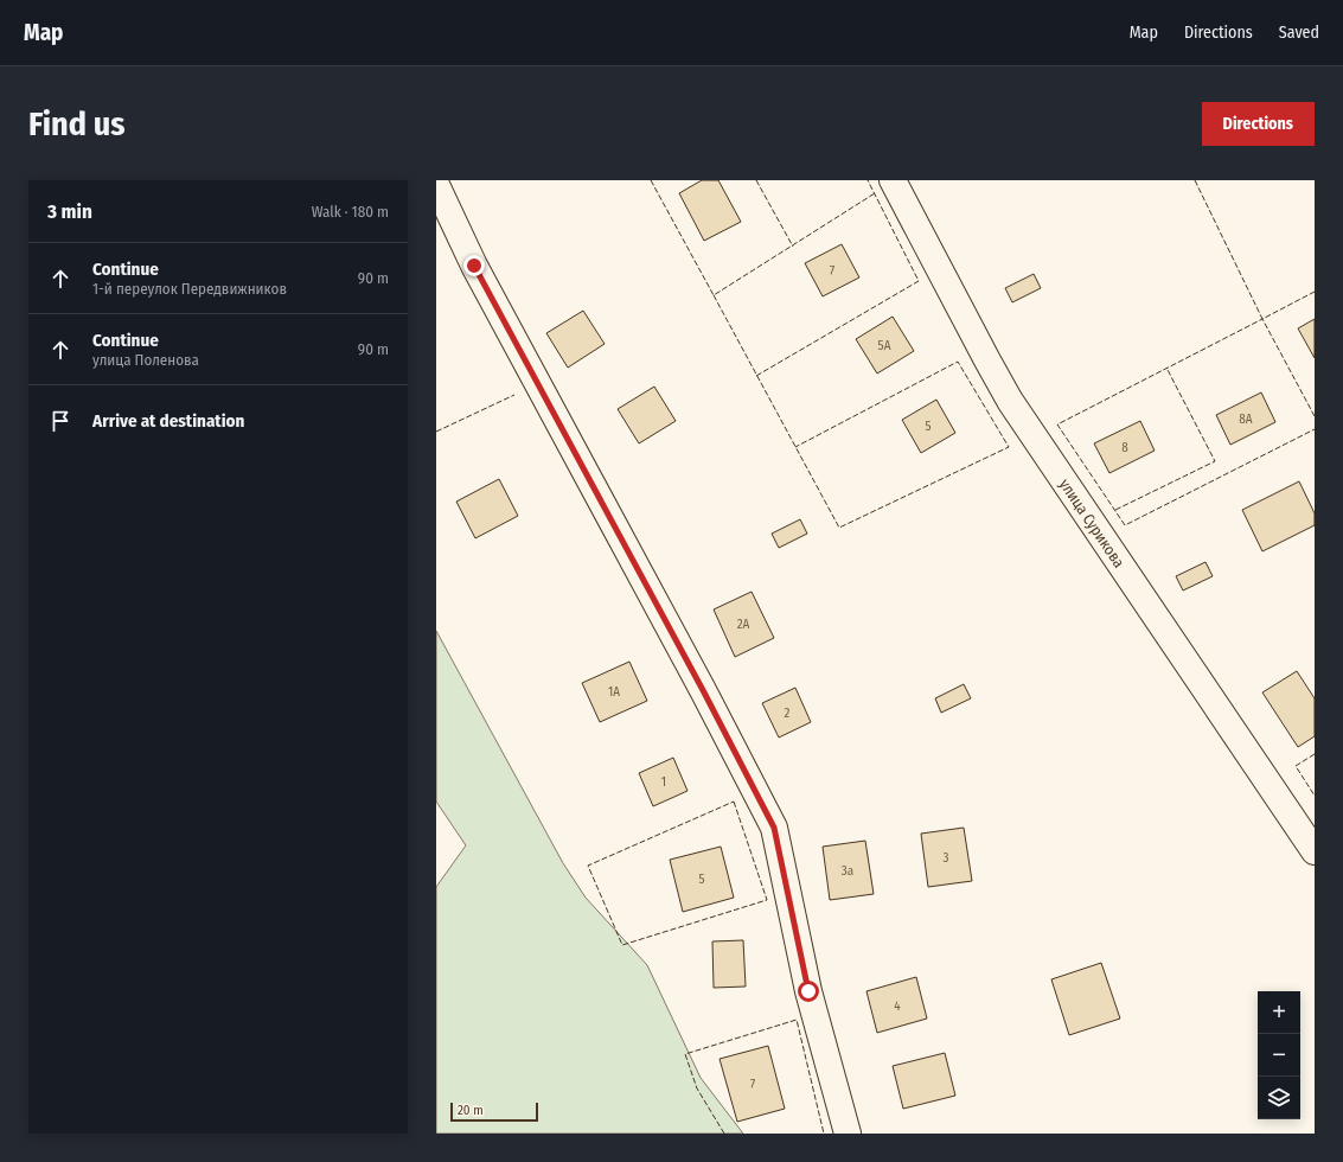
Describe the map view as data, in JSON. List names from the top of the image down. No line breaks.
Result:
{"streets":{"street":["улица Сурикова"]},"house_numbers":["7","5А","8А","5","8","2А","1А","2","1","3","3а","5","4","7"],"scale_bar":"20 m","page":{"header":"Map","nav":["Map","Directions","Saved"],"buttons":"Directions","title":"Find us","heading":["3 min","Walk · 180 m"],"list":[["Continue","1-й переулок Передвижников","90 m"],["Continue","улица Поленова","90 m"],"Arrive at destination"],"map_buttons":["+","−"],"scale":"20 m"}}
